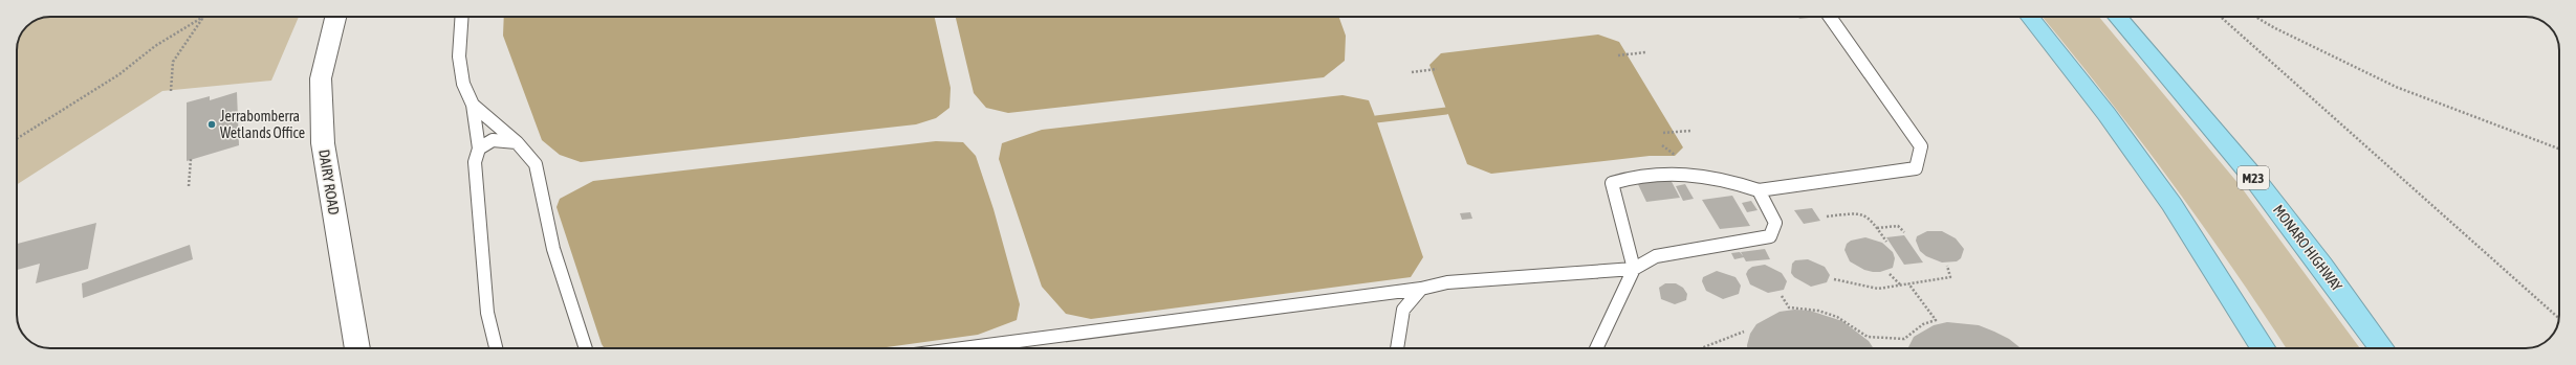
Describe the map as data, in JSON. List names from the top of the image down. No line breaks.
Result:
{"streets":{"highway":["M23","MONARO HIGHWAY"],"street":["DAIRY ROAD"]},"places":["Jerrabomberra Wetlands Office"]}
